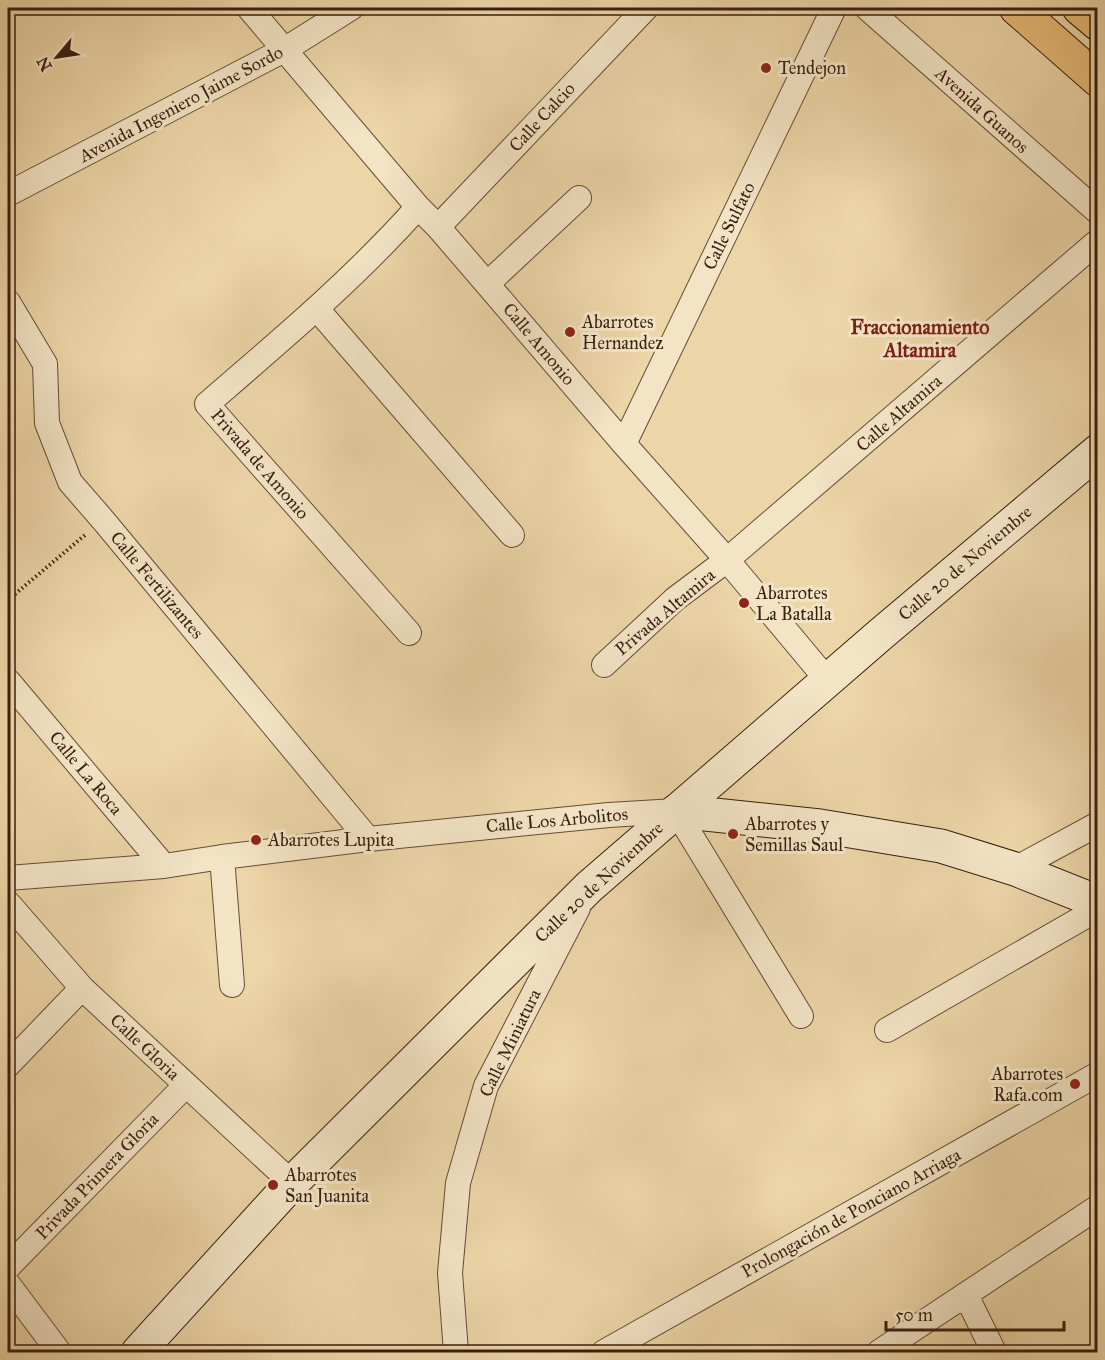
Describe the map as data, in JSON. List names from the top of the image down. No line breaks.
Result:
{"streets":{"main road":["Calle 20 de Noviembre","Calle Los Arbolitos"],"street":["Avenida Ingeniero Jaime Sordo","Avenida Guanos","Calle Calcio","Calle Sulfato","Calle Amonio","Calle Altamira","Privada de Amonio","Calle Fertilizantes","Privada Altamira","Calle La Roca","Calle Miniatura","Calle Gloria","Privada Primera Gloria","Prolongación de Ponciano Arriaga"]},"crossings":[["Avenida Ingeniero Jaime Sordo","Calle Amonio"],["Calle Calcio","Calle Amonio"],["Calle Sulfato","Calle Amonio"],["Calle Amonio","Calle Altamira"],["Calle Amonio","Privada de Amonio"],["Calle Amonio","Calle 20 de Noviembre"],["Calle Amonio","Privada Altamira"],["Calle Altamira","Privada Altamira"],["Calle 20 de Noviembre","Calle Los Arbolitos"],["Calle 20 de Noviembre","Calle Miniatura"],["Calle 20 de Noviembre","Calle Gloria"],["Calle Fertilizantes","Calle Los Arbolitos"],["Calle La Roca","Calle Los Arbolitos"],["Calle Gloria","Privada Primera Gloria"]],"districts":["Fraccionamiento Altamira"],"places":["Tendejon","Abarrotes Hernandez","Abarrotes La Batalla","Abarrotes y Semillas Saul","Abarrotes Lupita","Abarrotes Rafa.com","Abarrotes San Juanita"],"scale_bar":"50 m","north":"bottom left"}
